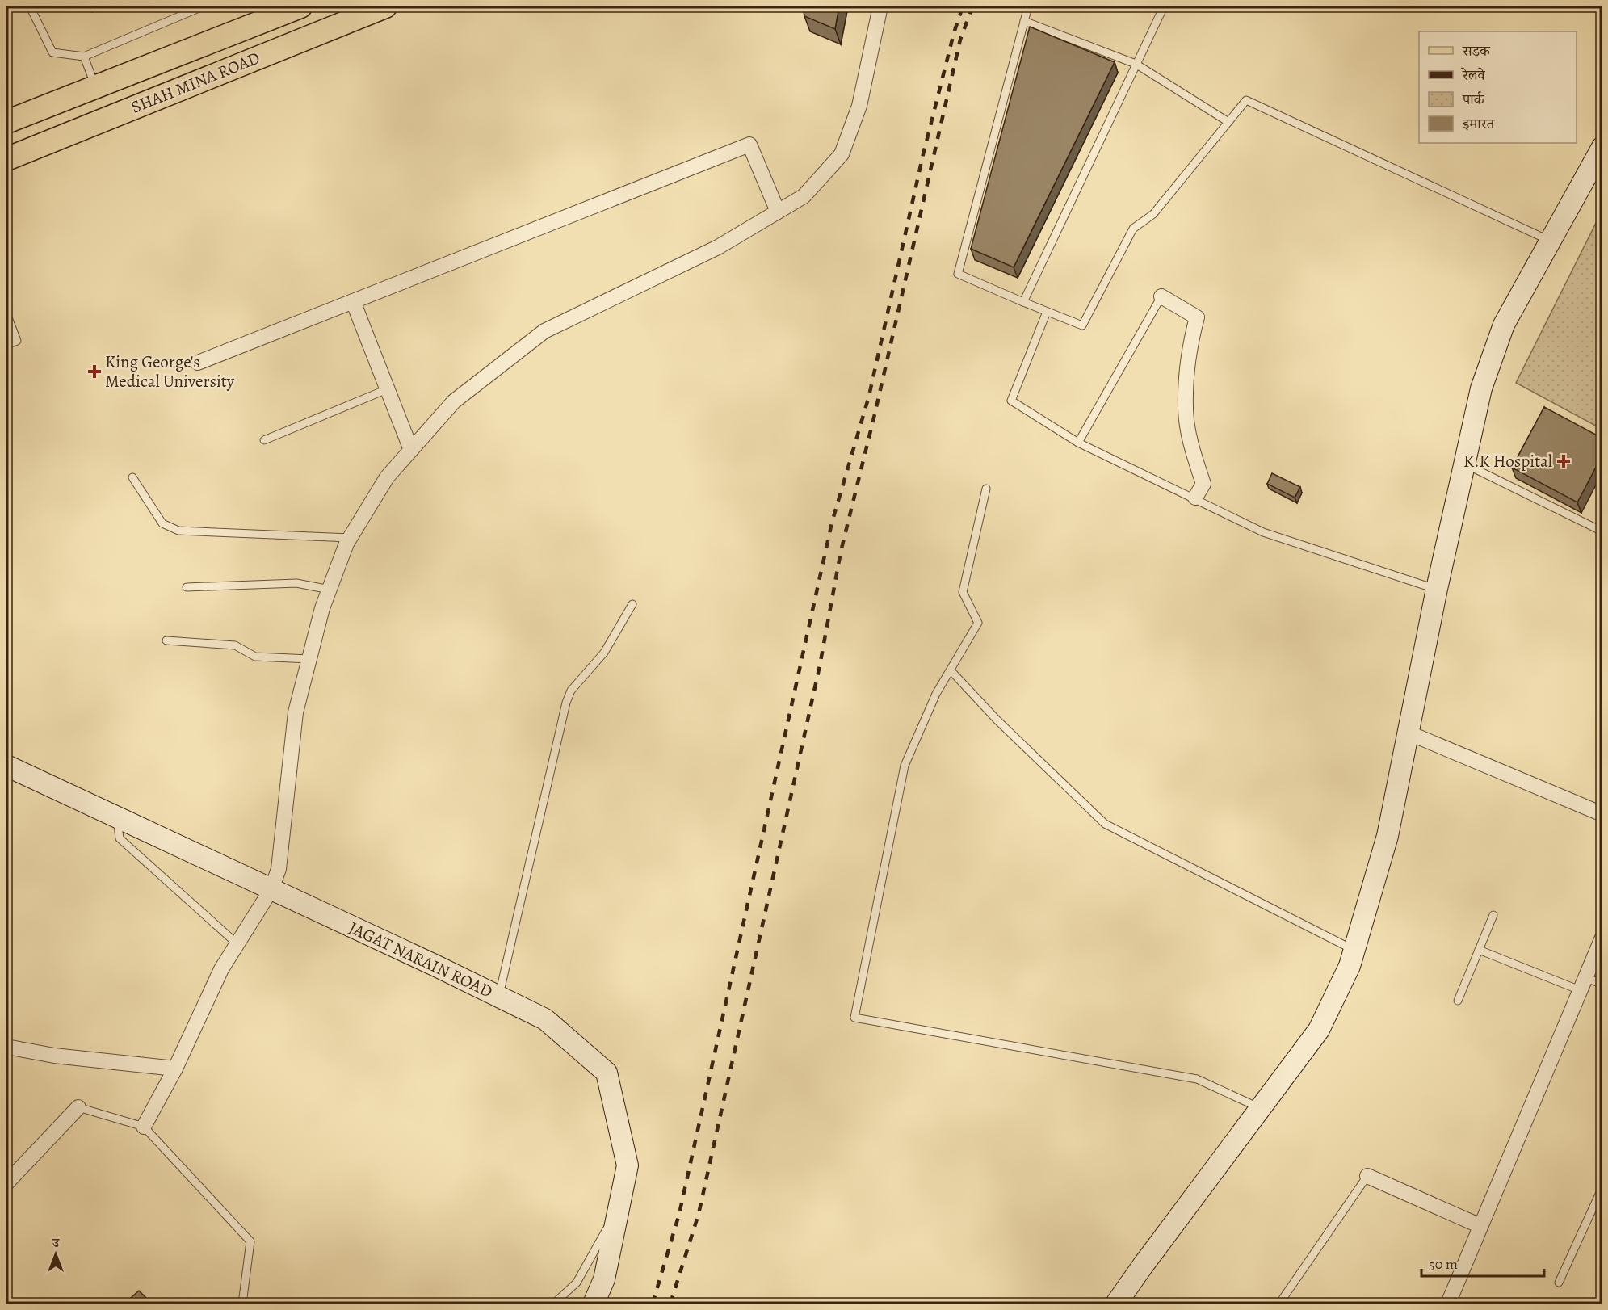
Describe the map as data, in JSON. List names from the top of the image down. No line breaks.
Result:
{"streets":{"main road":["SHAH MINA ROAD"],"street":["JAGAT NARAIN ROAD"]},"places":{"health":["King George's Medical University","K.K Hospital"]},"legend":["सड़क","रेलवे","पार्क","इमारत"],"scale_bar":"50 m","north":"top"}
